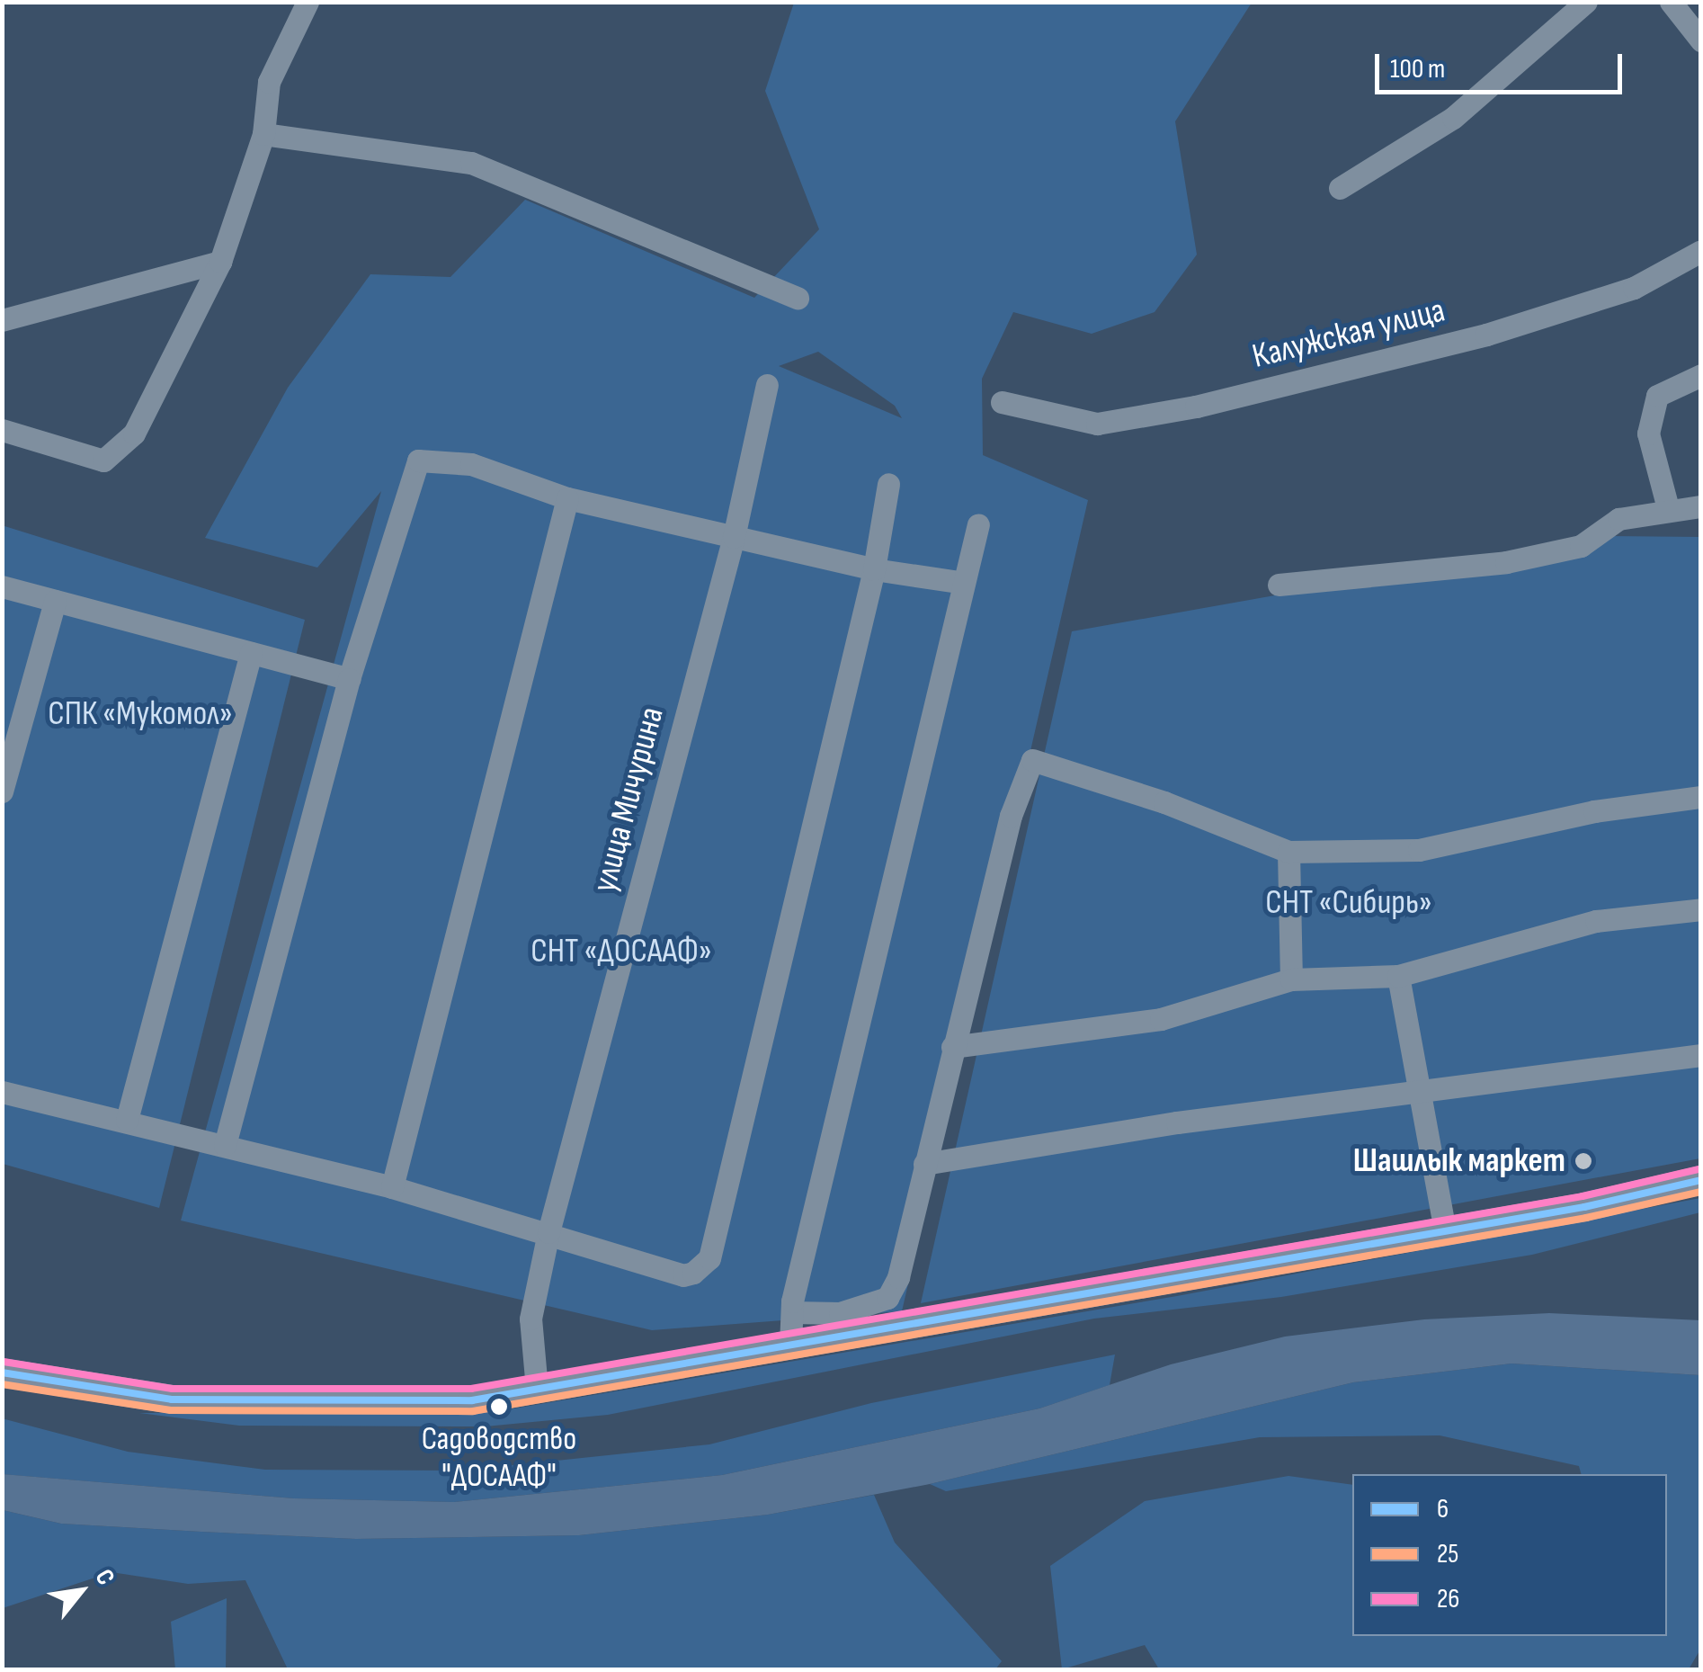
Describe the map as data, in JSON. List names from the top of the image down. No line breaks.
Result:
{"streets":{"street":["Калужская улица","улица Мичурина"]},"parks":["СПК «Мукомол»","СНТ «Сибирь»","СНТ «ДОСААФ»"],"places":["Шашлык маркет","Садоводство \"ДОСААФ\""],"lines":["transit line 26","transit line 6","transit line 25"],"legend":["6","25","26"],"scale_bar":"100 m","north":"top right"}
